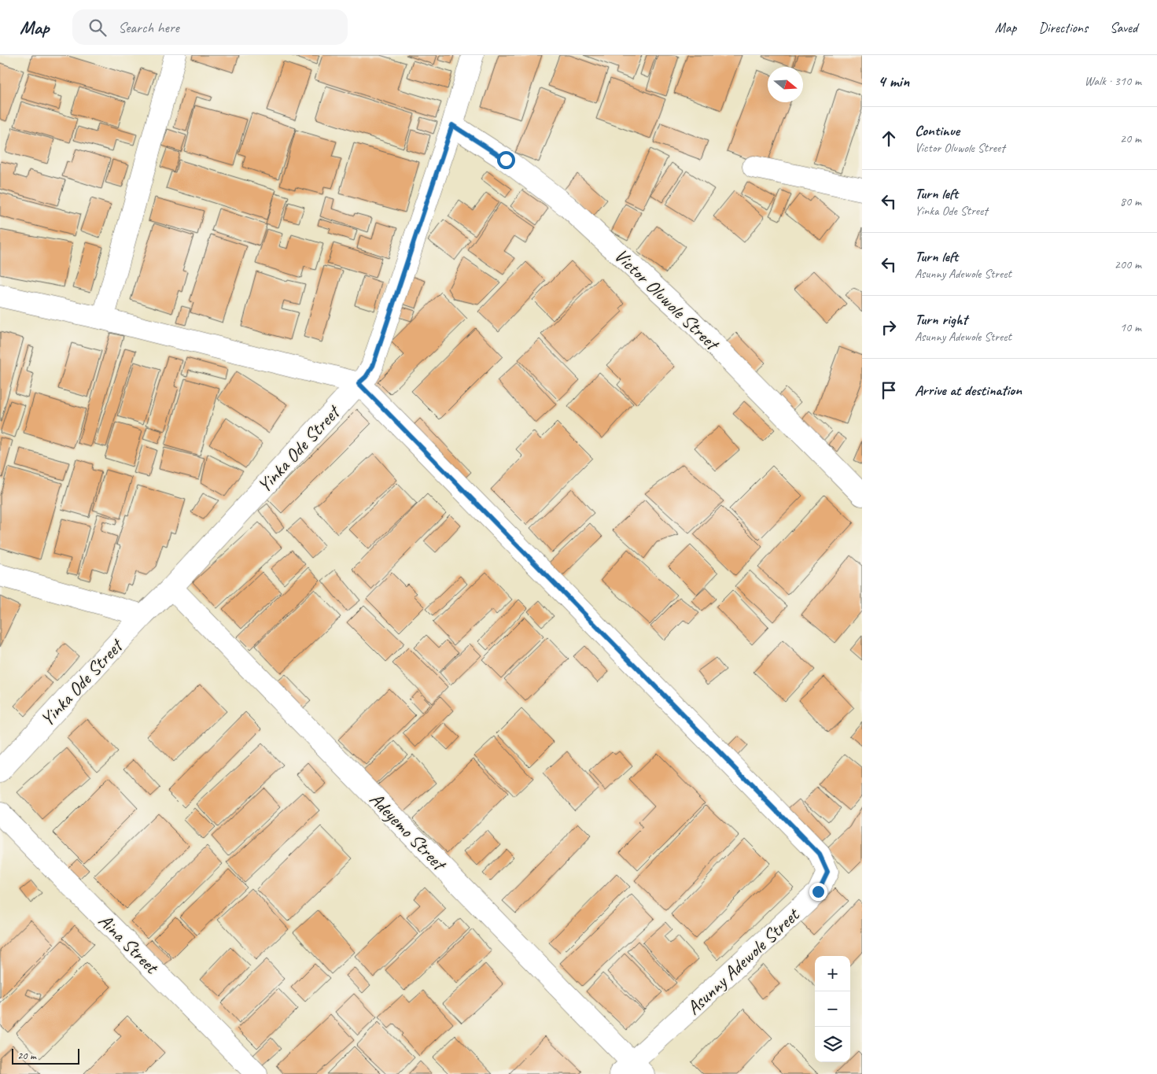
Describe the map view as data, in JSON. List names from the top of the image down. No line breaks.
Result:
{"streets":{"street":["Victor Oluwole Street","Yinka Ode Street","Adeyemo Street","Aina Street","Asunny Adewole Street"]},"crossings":[["Victor Oluwole Street","Yinka Ode Street"],["Yinka Ode Street","Adeyemo Street"],["Yinka Ode Street","Asunny Adewole Street"],["Adeyemo Street","Asunny Adewole Street"]],"scale_bar":"20 m","north":"right","page":{"header":"Map","search":"Search here","nav":["Map","Directions","Saved"],"heading":["4 min","Walk · 310 m"],"list":[["Continue","Victor Oluwole Street","20 m"],["Turn left","Yinka Ode Street","80 m"],["Turn left","Asunny Adewole Street","200 m"],["Turn right","Asunny Adewole Street","10 m"],"Arrive at destination"],"map_buttons":["+","−"],"scale":"20 m"}}
